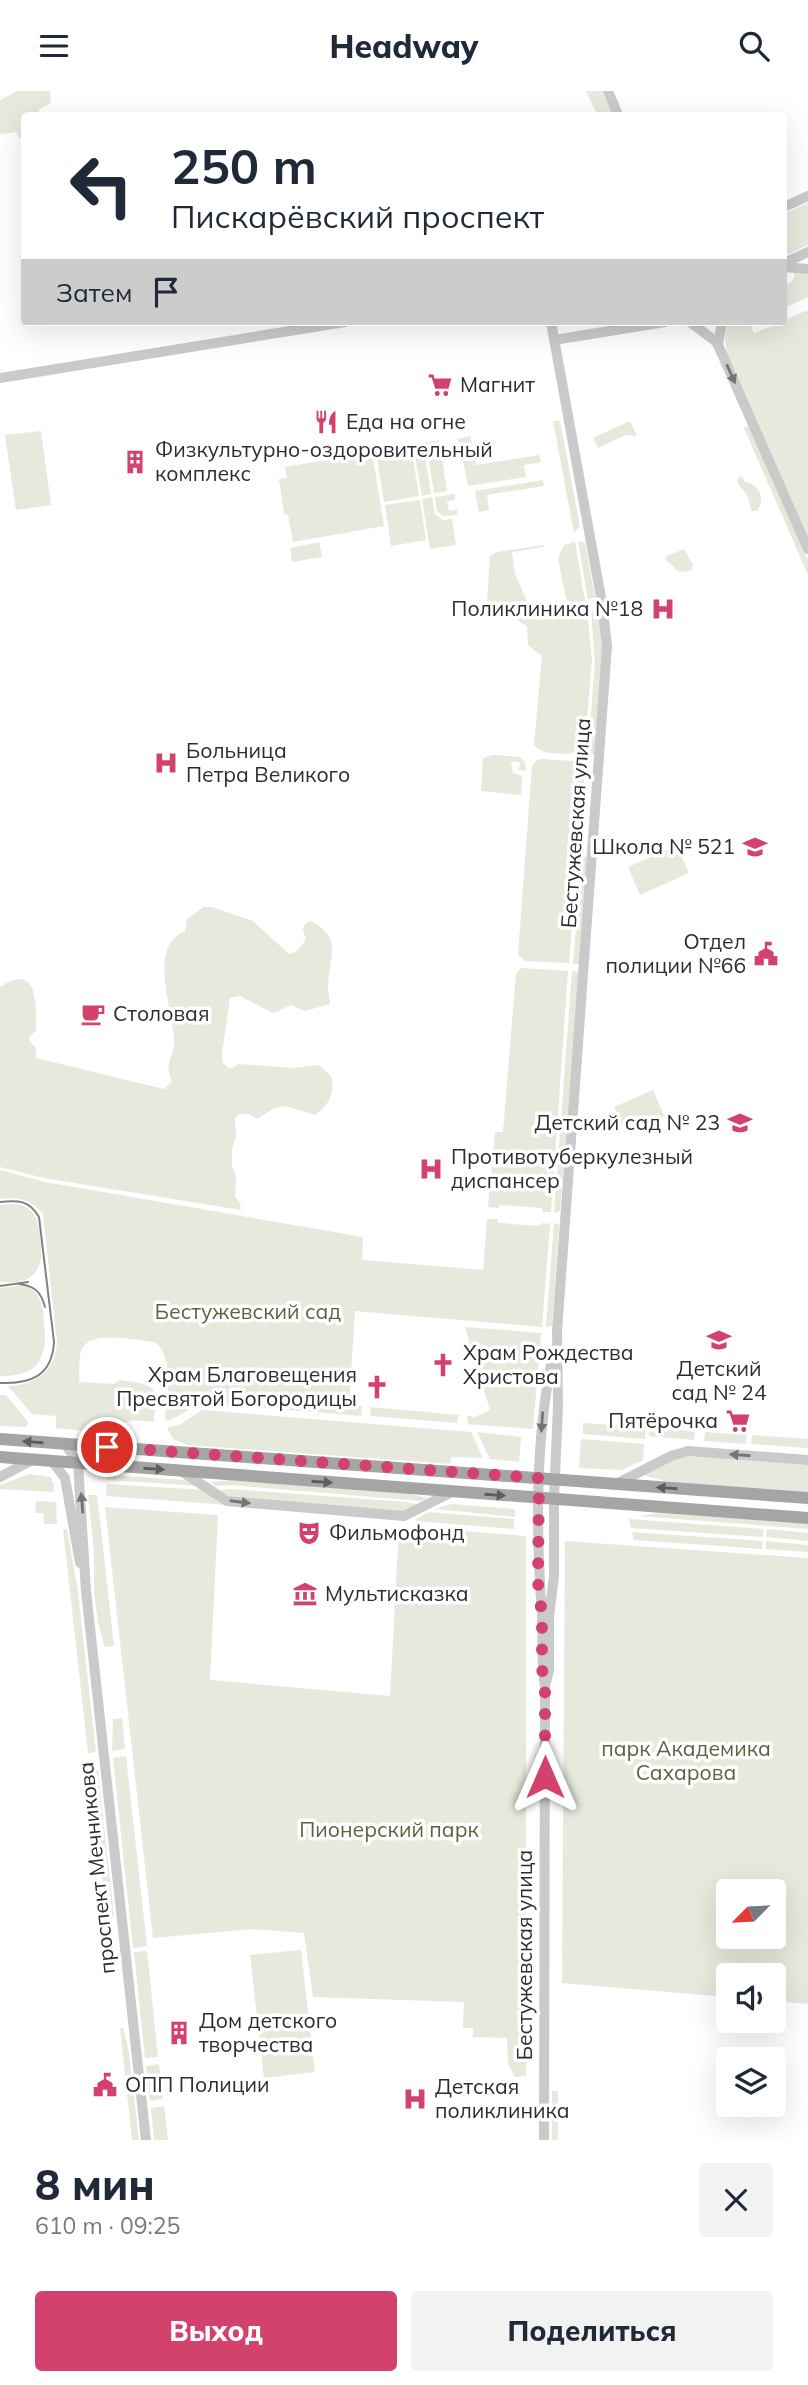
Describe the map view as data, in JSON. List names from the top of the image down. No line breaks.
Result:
{"streets":{"street":["Бестужевская улица","проспект Мечникова"]},"parks":["Бестужевский сад","парк Академика Сахарова","Пионерский парк"],"places":{"supermarket":["Магнит","Пятёрочка"],"restaurant":["Еда на огне"],"building":["Физкультурно-оздоровительный комплекс","Дом детского творчества"],"hospital":["Поликлиника №18","Больница Петра Великого","Противотуберкулезный диспансер","Детская поликлиника"],"school or university":["Школа № 521","Детский сад № 23","Детский сад № 24"],"public building":["Отдел полиции №66","ОПП Полиции"],"cafe":["Столовая"],"church":["Храм Рождества Христова","Храм Благовещения Пресвятой Богородицы"],"theatre":["Фильмофонд"],"museum":["Мультисказка"]},"north":"bottom left","page":{"header":"Headway","turn":["250 m","Пискарёвский проспект"],"then":"Затем","heading":["8 мин","610 m · 09:25"],"buttons":["Выход","Поделиться"]}}
